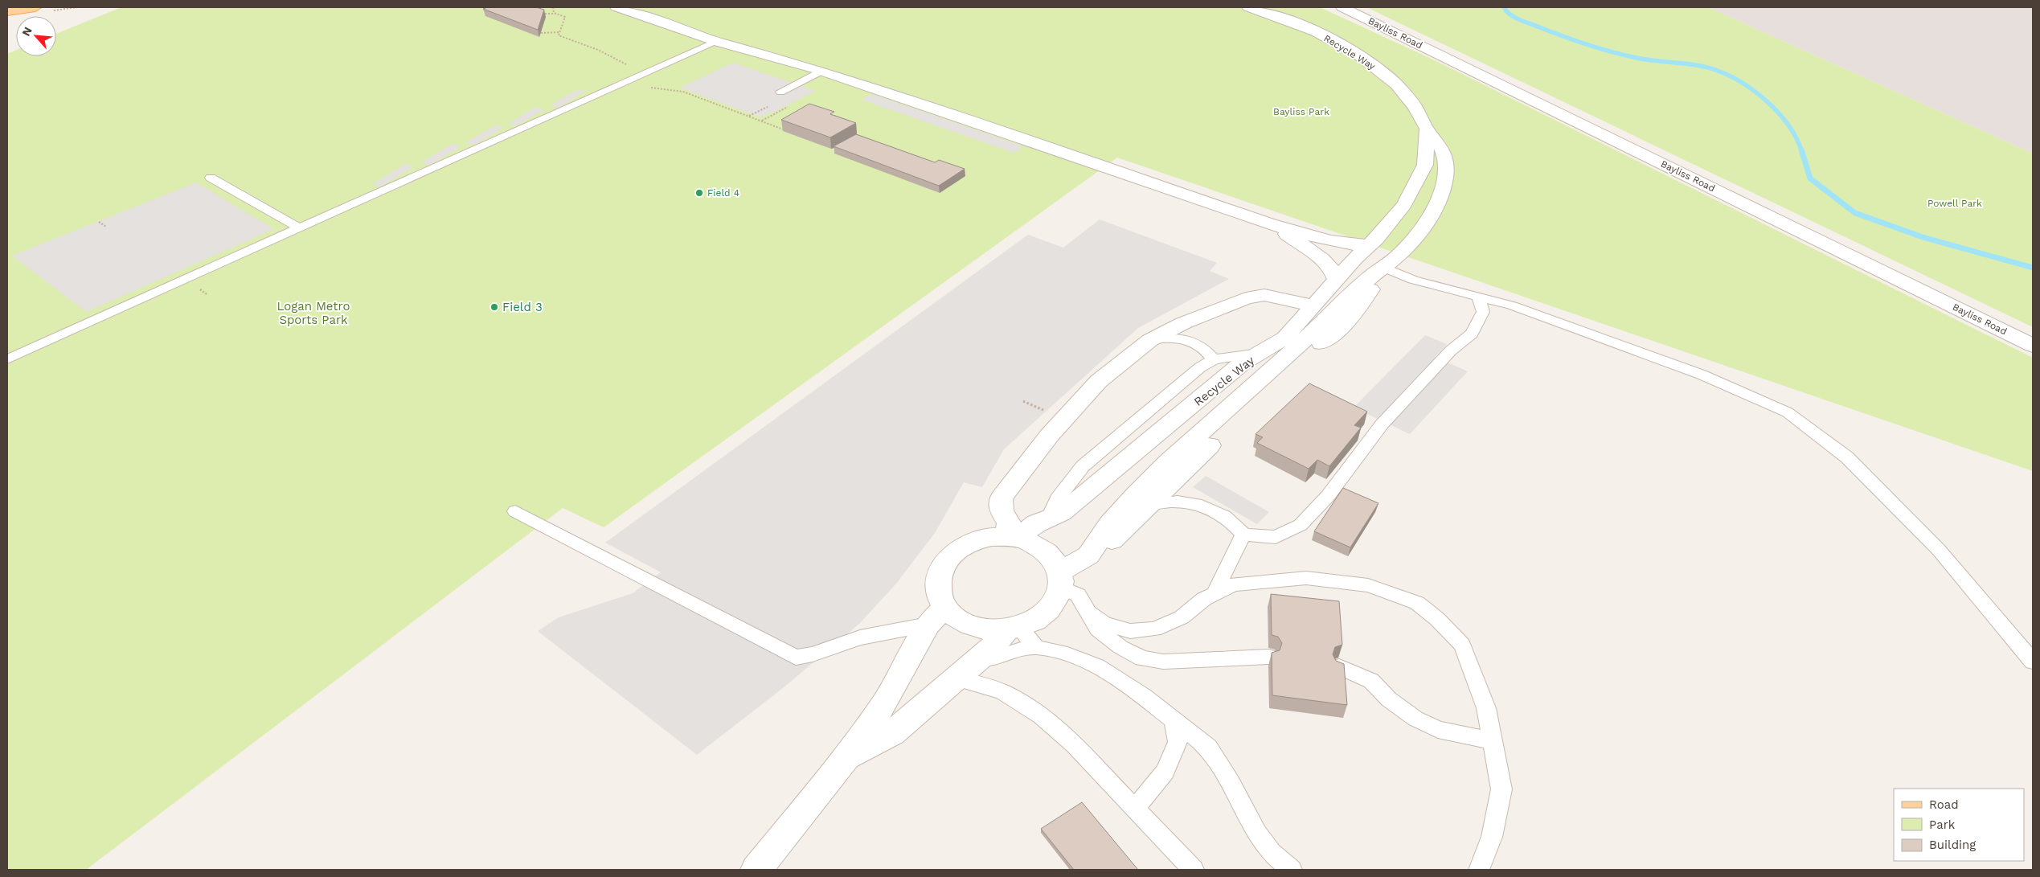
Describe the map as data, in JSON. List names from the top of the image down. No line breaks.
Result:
{"streets":{"street":["Bayliss Road","Recycle Way"]},"parks":["Bayliss Park","Powell Park","Logan Metro Sports Park"],"places":["Field 4","Field 3"],"legend":["Road","Park","Building"],"north":"top left"}
